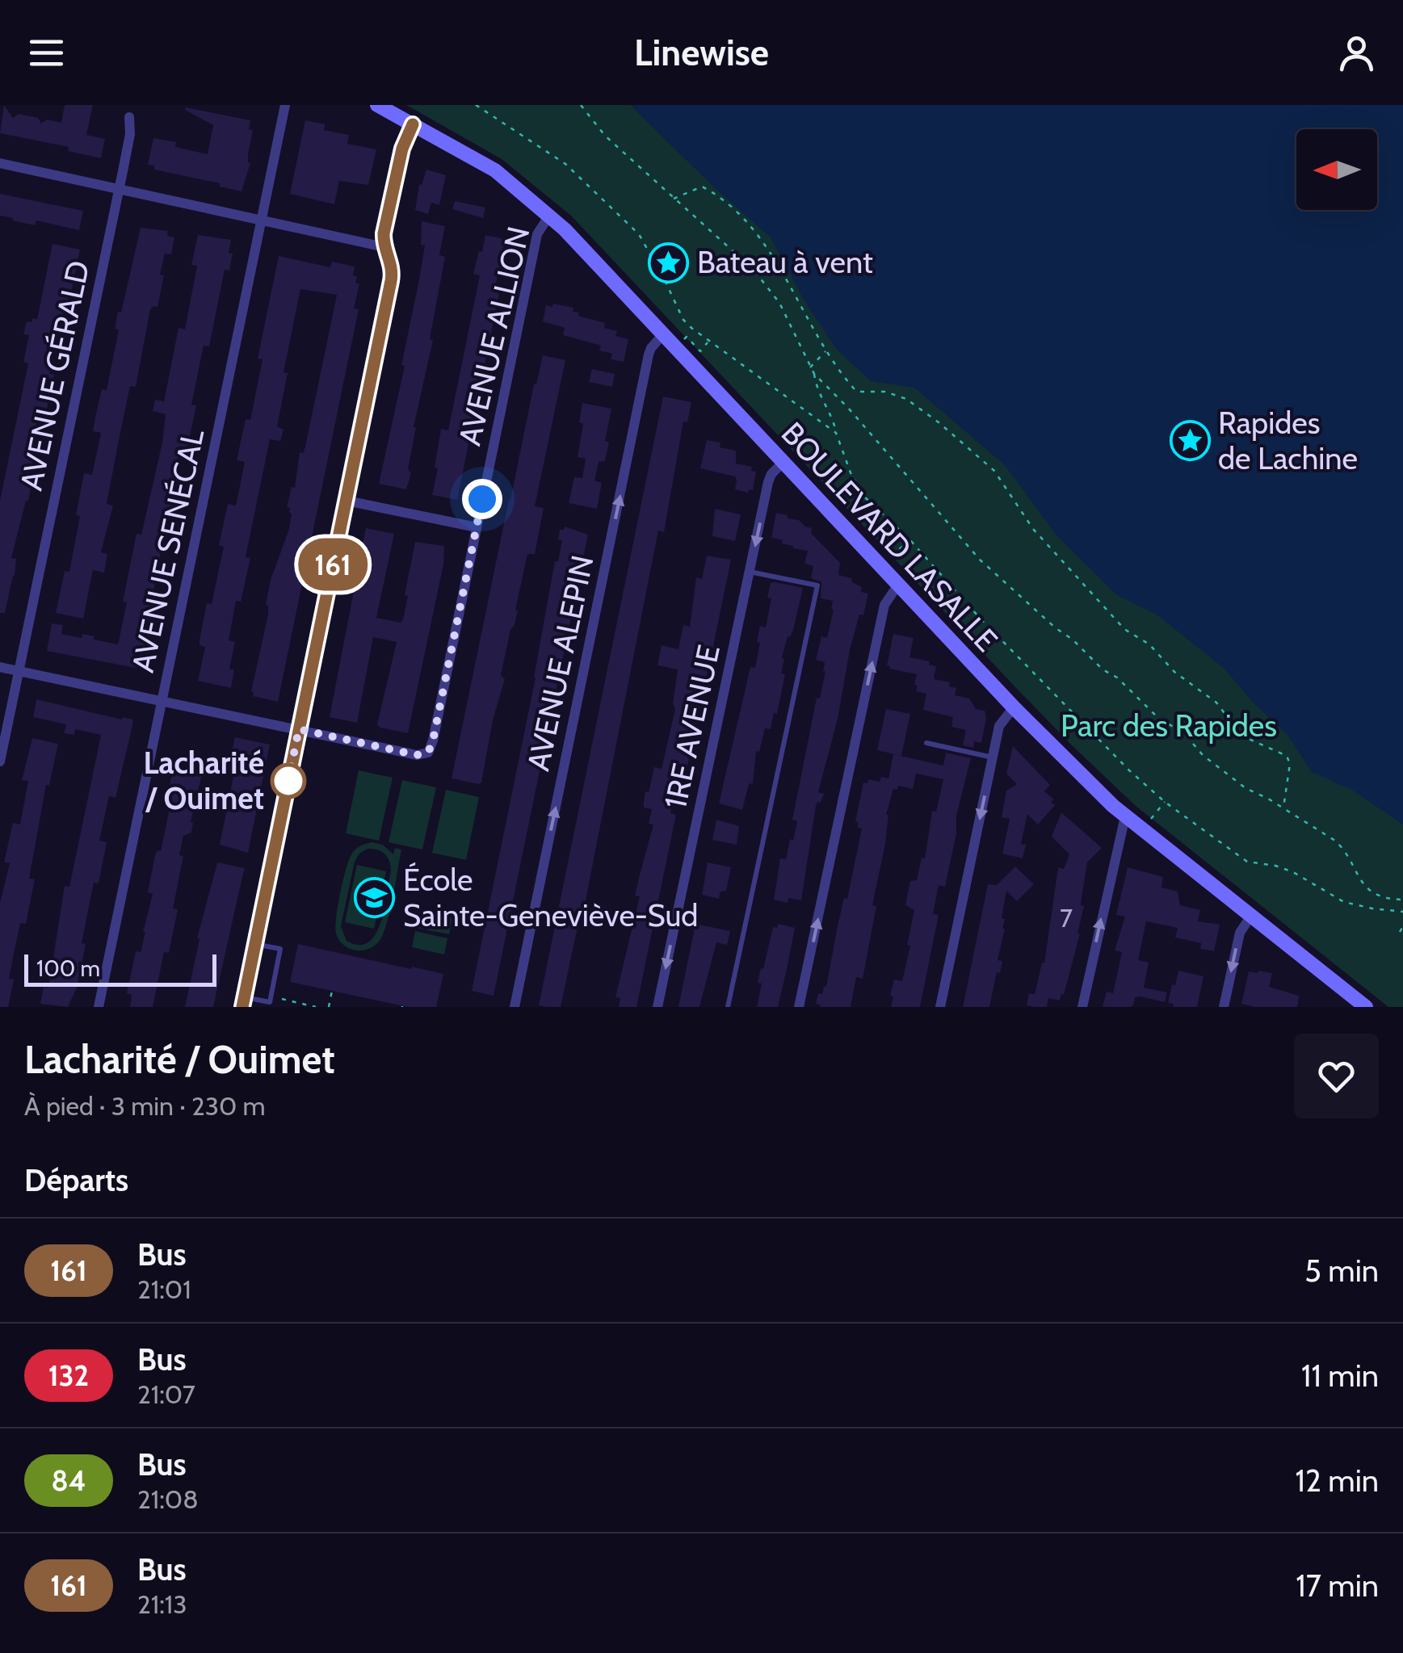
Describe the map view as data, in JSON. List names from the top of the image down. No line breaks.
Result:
{"streets":{"main road":["BOULEVARD LASALLE"],"street":["AVENUE ALLION","AVENUE GÉRALD","AVENUE SENÉCAL","AVENUE ALEPIN","1RE AVENUE"]},"crossings":[["AVENUE ALLION","BOULEVARD LASALLE"],["BOULEVARD LASALLE","AVENUE ALEPIN"],["BOULEVARD LASALLE","1RE AVENUE"]],"one_way":["AVENUE ALEPIN","1RE AVENUE"],"parks":["Parc des Rapides"],"places":{"place":["Bateau à vent","Rapides de Lachine"],"other":["Lacharité / Ouimet"],"school or university":["École Sainte-Geneviève-Sud"]},"lines":["bus line 161"],"house_numbers":["7"],"scale_bar":"100 m","north":"left","page":{"header":"Linewise","on_map":"161","scale":"100 m","heading":[["Lacharité / Ouimet","À pied · 3 min · 230 m"],"Départs"],"list":[{"mark":"161","name":"Bus","note":"21:01","value":"5 min"},{"mark":"132","name":"Bus","note":"21:07","value":"11 min"},{"mark":"84","name":"Bus","note":"21:08","value":"12 min"},{"mark":"161","name":"Bus","note":"21:13","value":"17 min"}]}}
